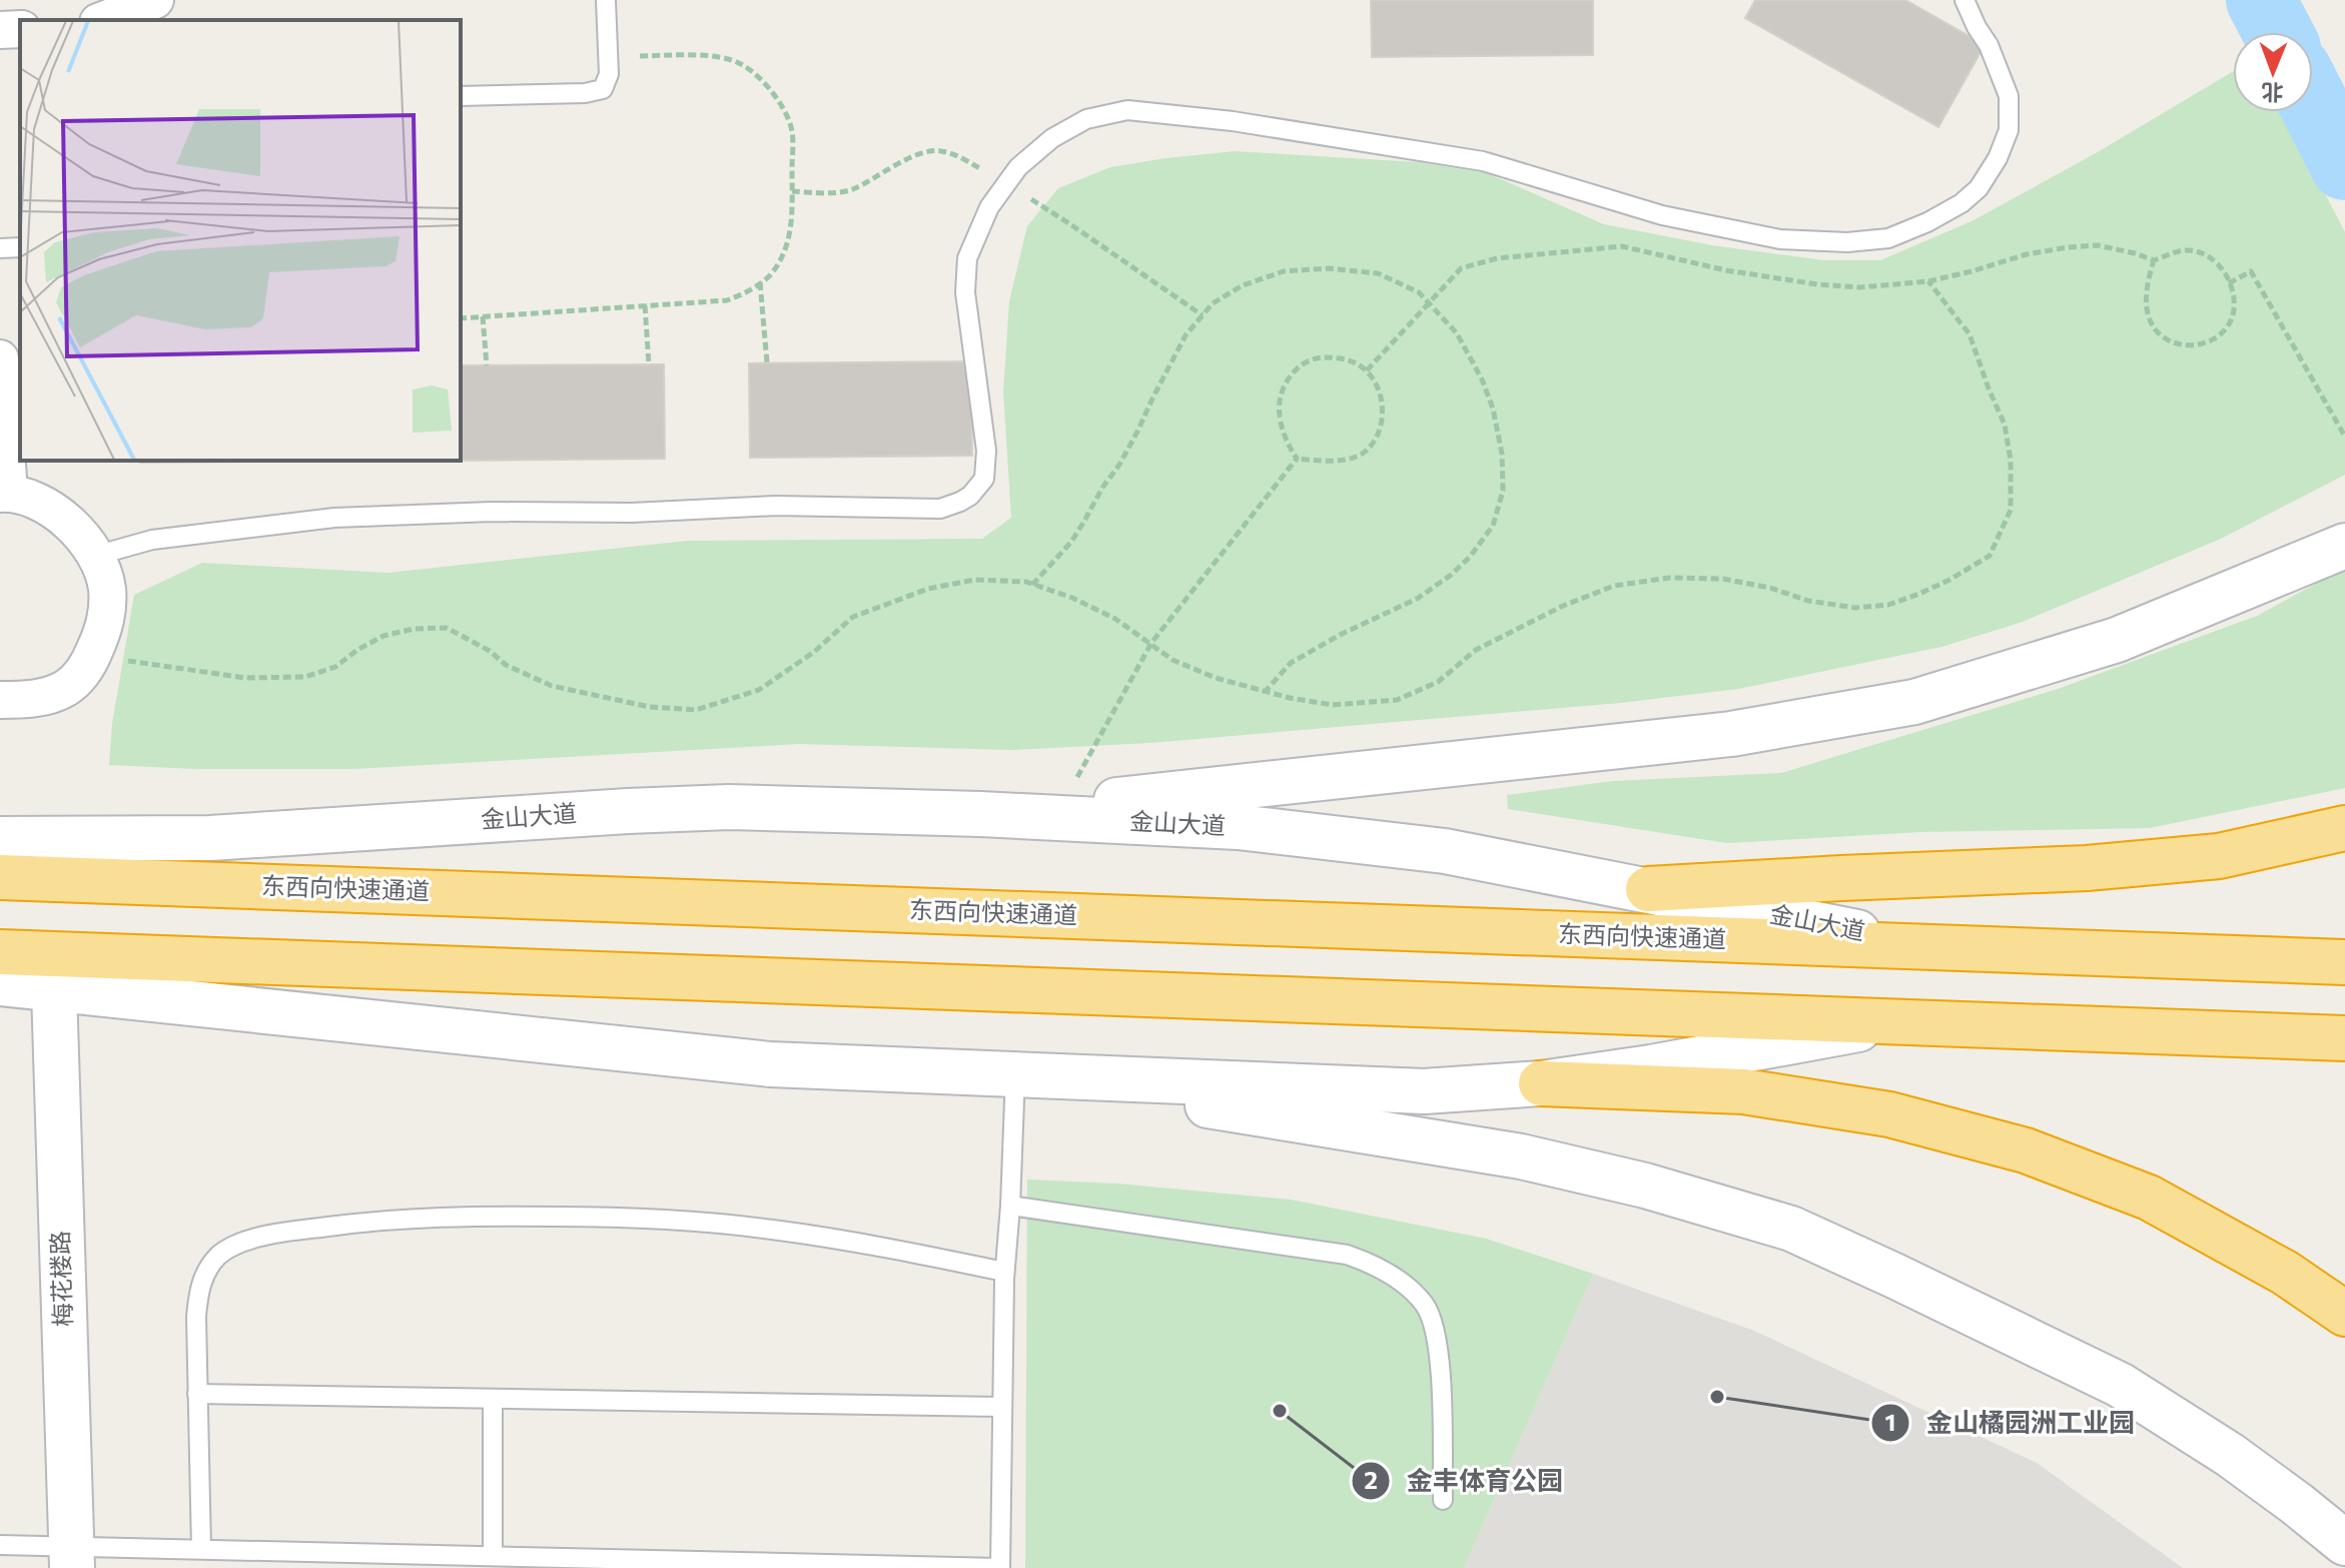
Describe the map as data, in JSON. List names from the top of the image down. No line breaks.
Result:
{"streets":{"highway":["金山大道","东西向快速通道"],"main road":["梅花楼路"]},"crossings":[["金山大道","东西向快速通道"]],"places":["金山橘园洲工业园","金丰体育公园"],"north":"bottom"}
